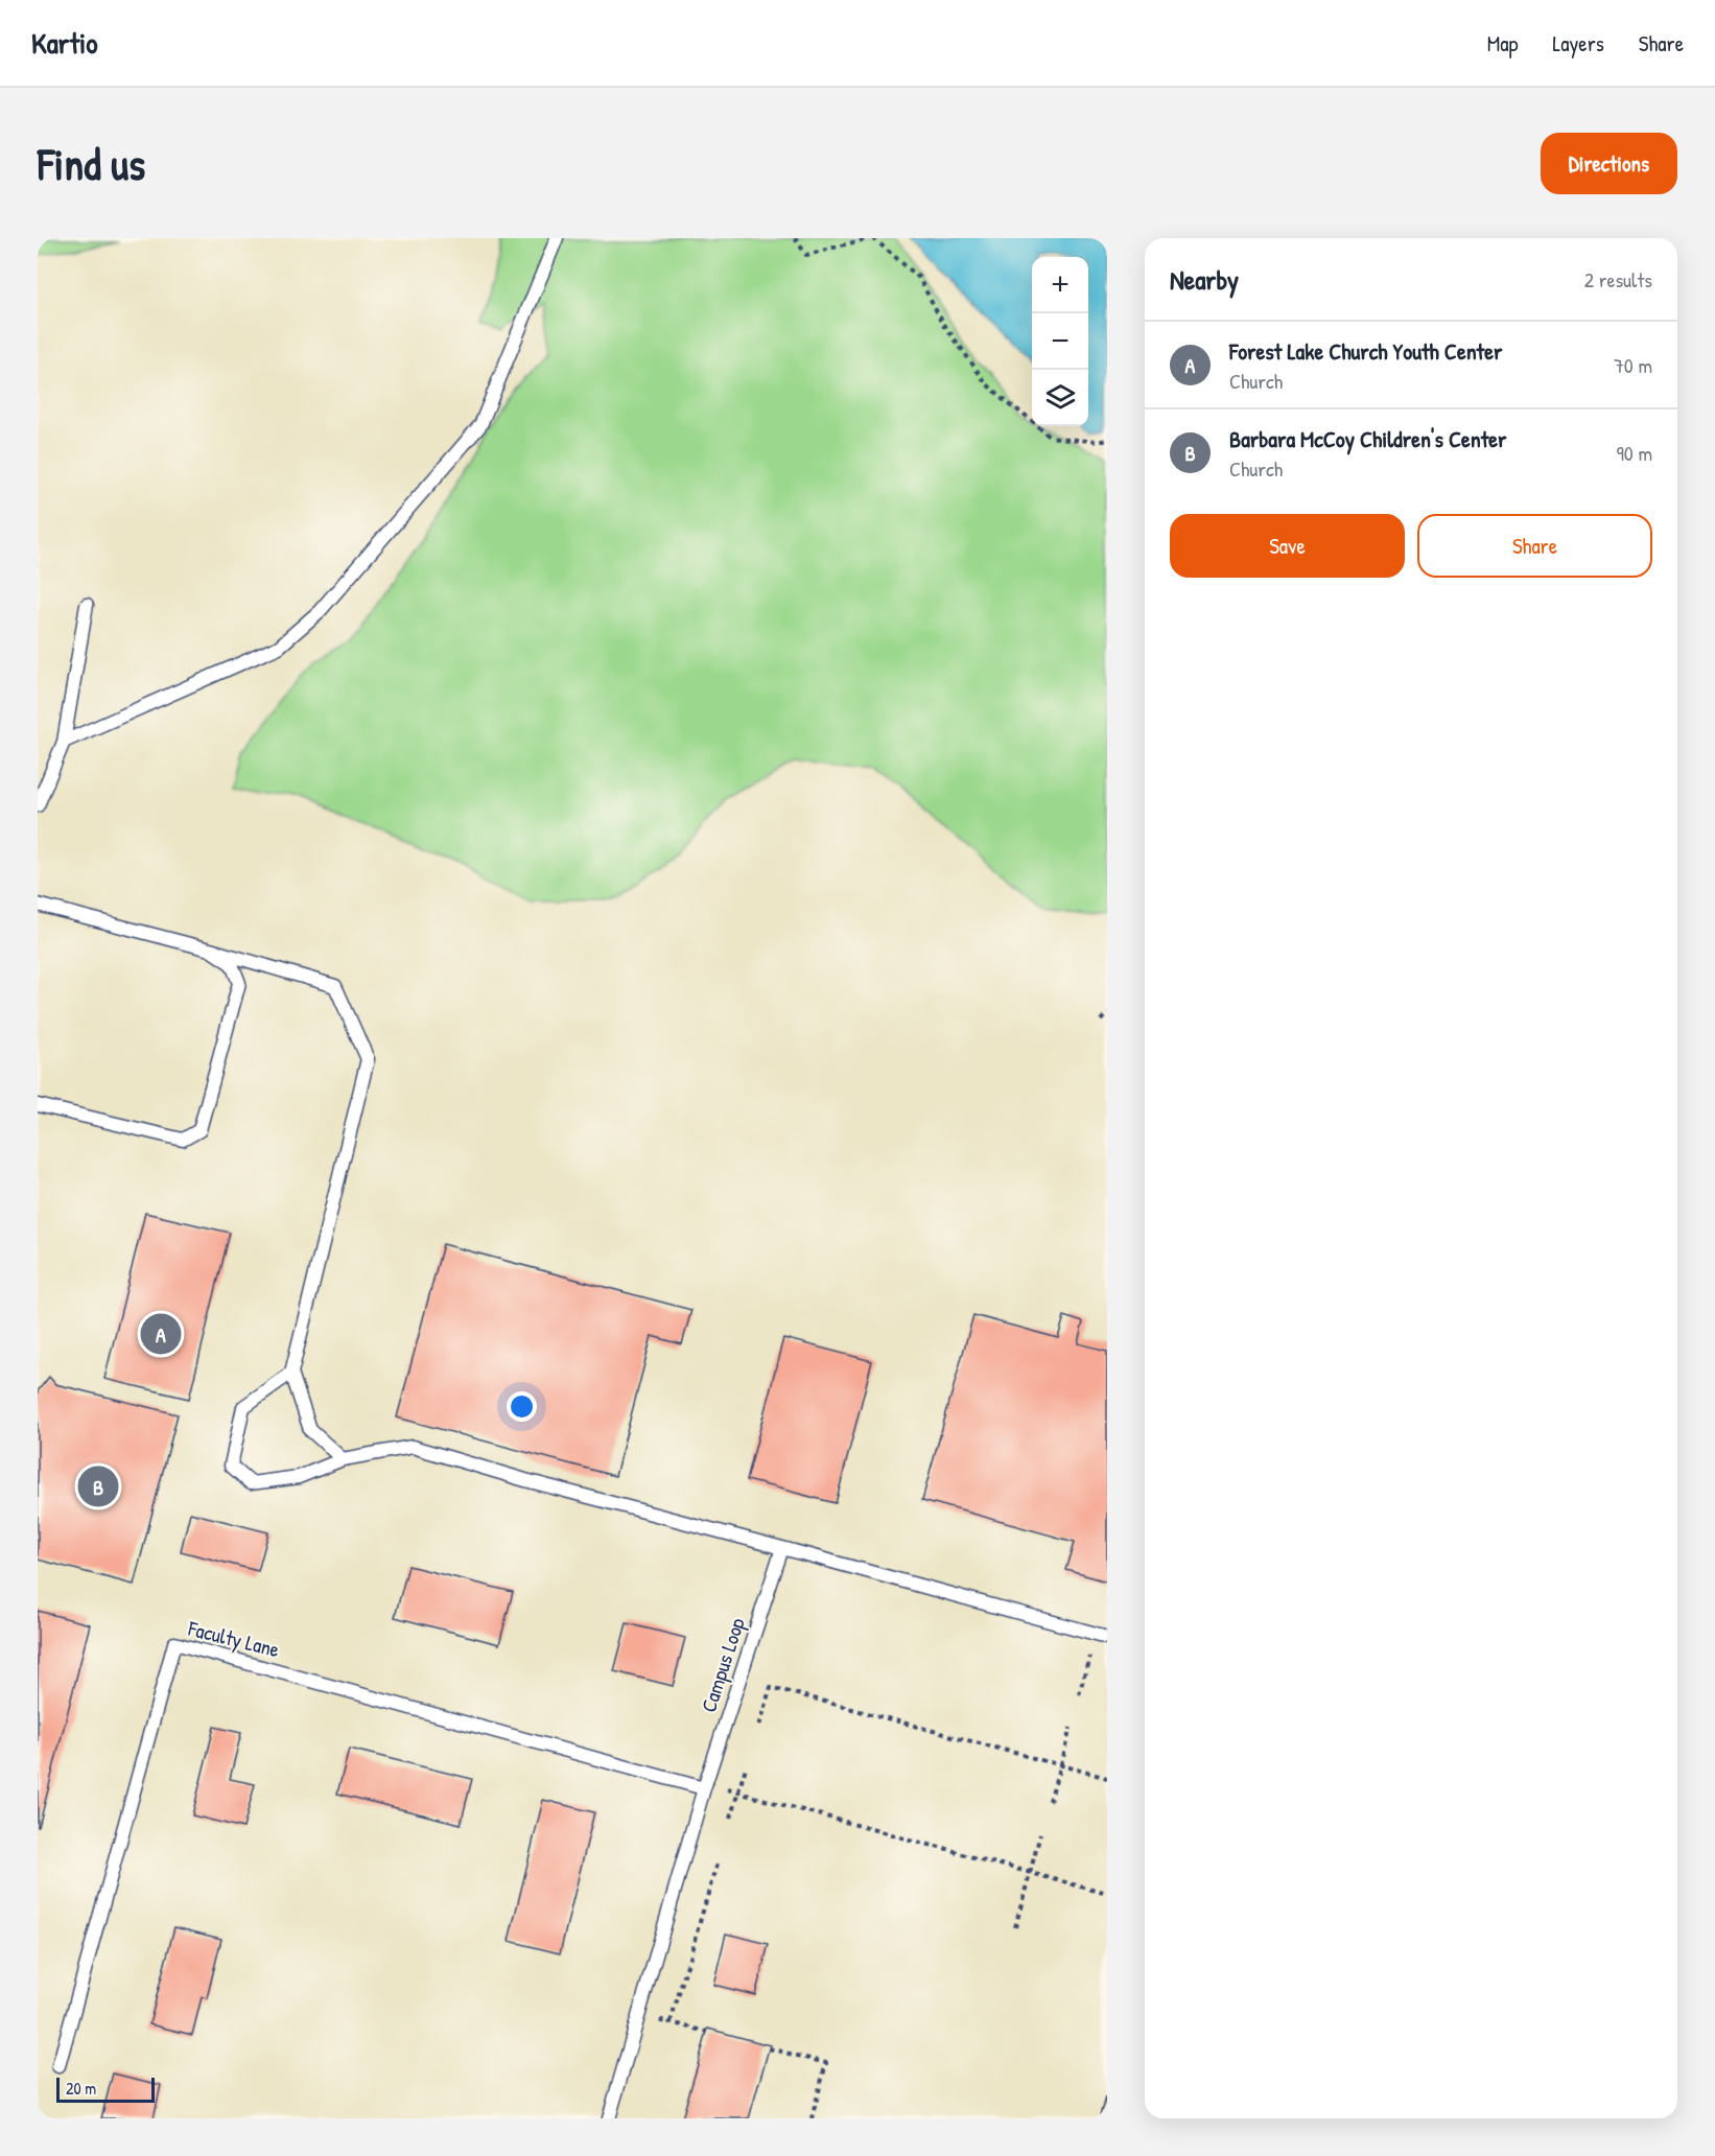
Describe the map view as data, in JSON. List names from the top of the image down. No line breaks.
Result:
{"streets":{"lane":["Faculty Lane","Campus Loop"]},"crossings":[["Faculty Lane","Campus Loop"]],"scale_bar":"20 m","page":{"header":"Kartio","nav":["Map","Layers","Share"],"buttons":["Directions",["Save","Share"]],"title":"Find us","heading":["Nearby","2 results"],"map_buttons":["+","−"],"list":[{"mark":"A","name":"Forest Lake Church Youth Center","note":"Church","value":"70 m"},{"mark":"B","name":"Barbara McCoy Children's Center","note":"Church","value":"90 m"}],"pins":["A","B"],"scale":"20 m"}}
